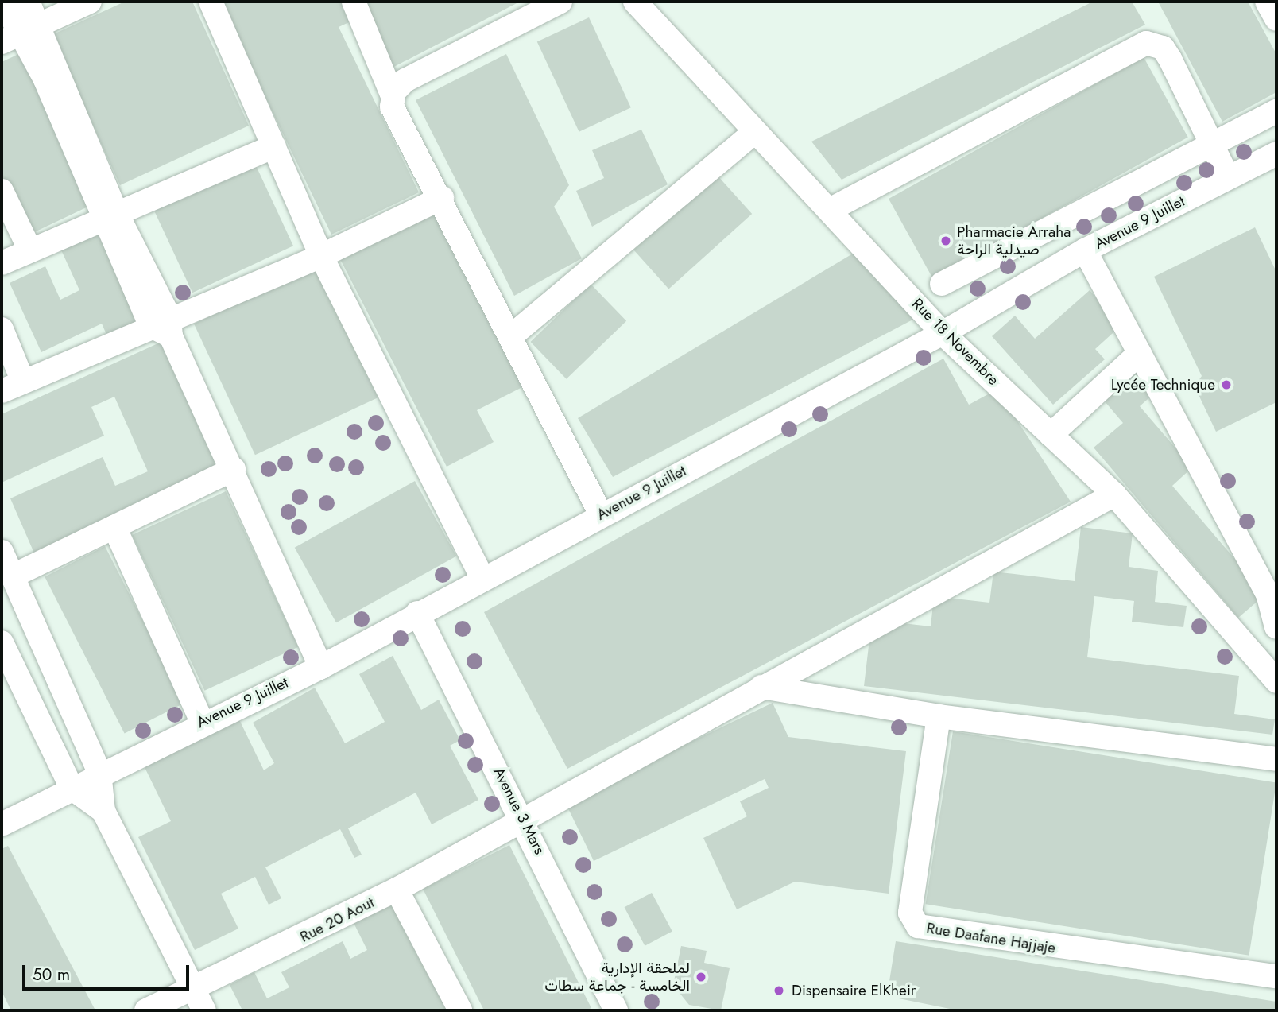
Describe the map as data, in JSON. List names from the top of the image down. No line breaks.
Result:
{"streets":{"street":["Avenue 9 Juillet","Rue 18 Novembre","Avenue 3 Mars","Rue 20 Aout","Rue Daafane Hajjaje"]},"crossings":[["Avenue 9 Juillet","Rue 18 Novembre"],["Avenue 9 Juillet","Avenue 3 Mars"],["Rue 18 Novembre","Rue 20 Aout"],["Avenue 3 Mars","Rue 20 Aout"]],"places":["Pharmacie Arraha صيدلية الراحة","Lycée Technique","لملحقة الإدارية الخامسة - جماعة سطات","Dispensaire ElKheir"],"scale_bar":"50 m"}
